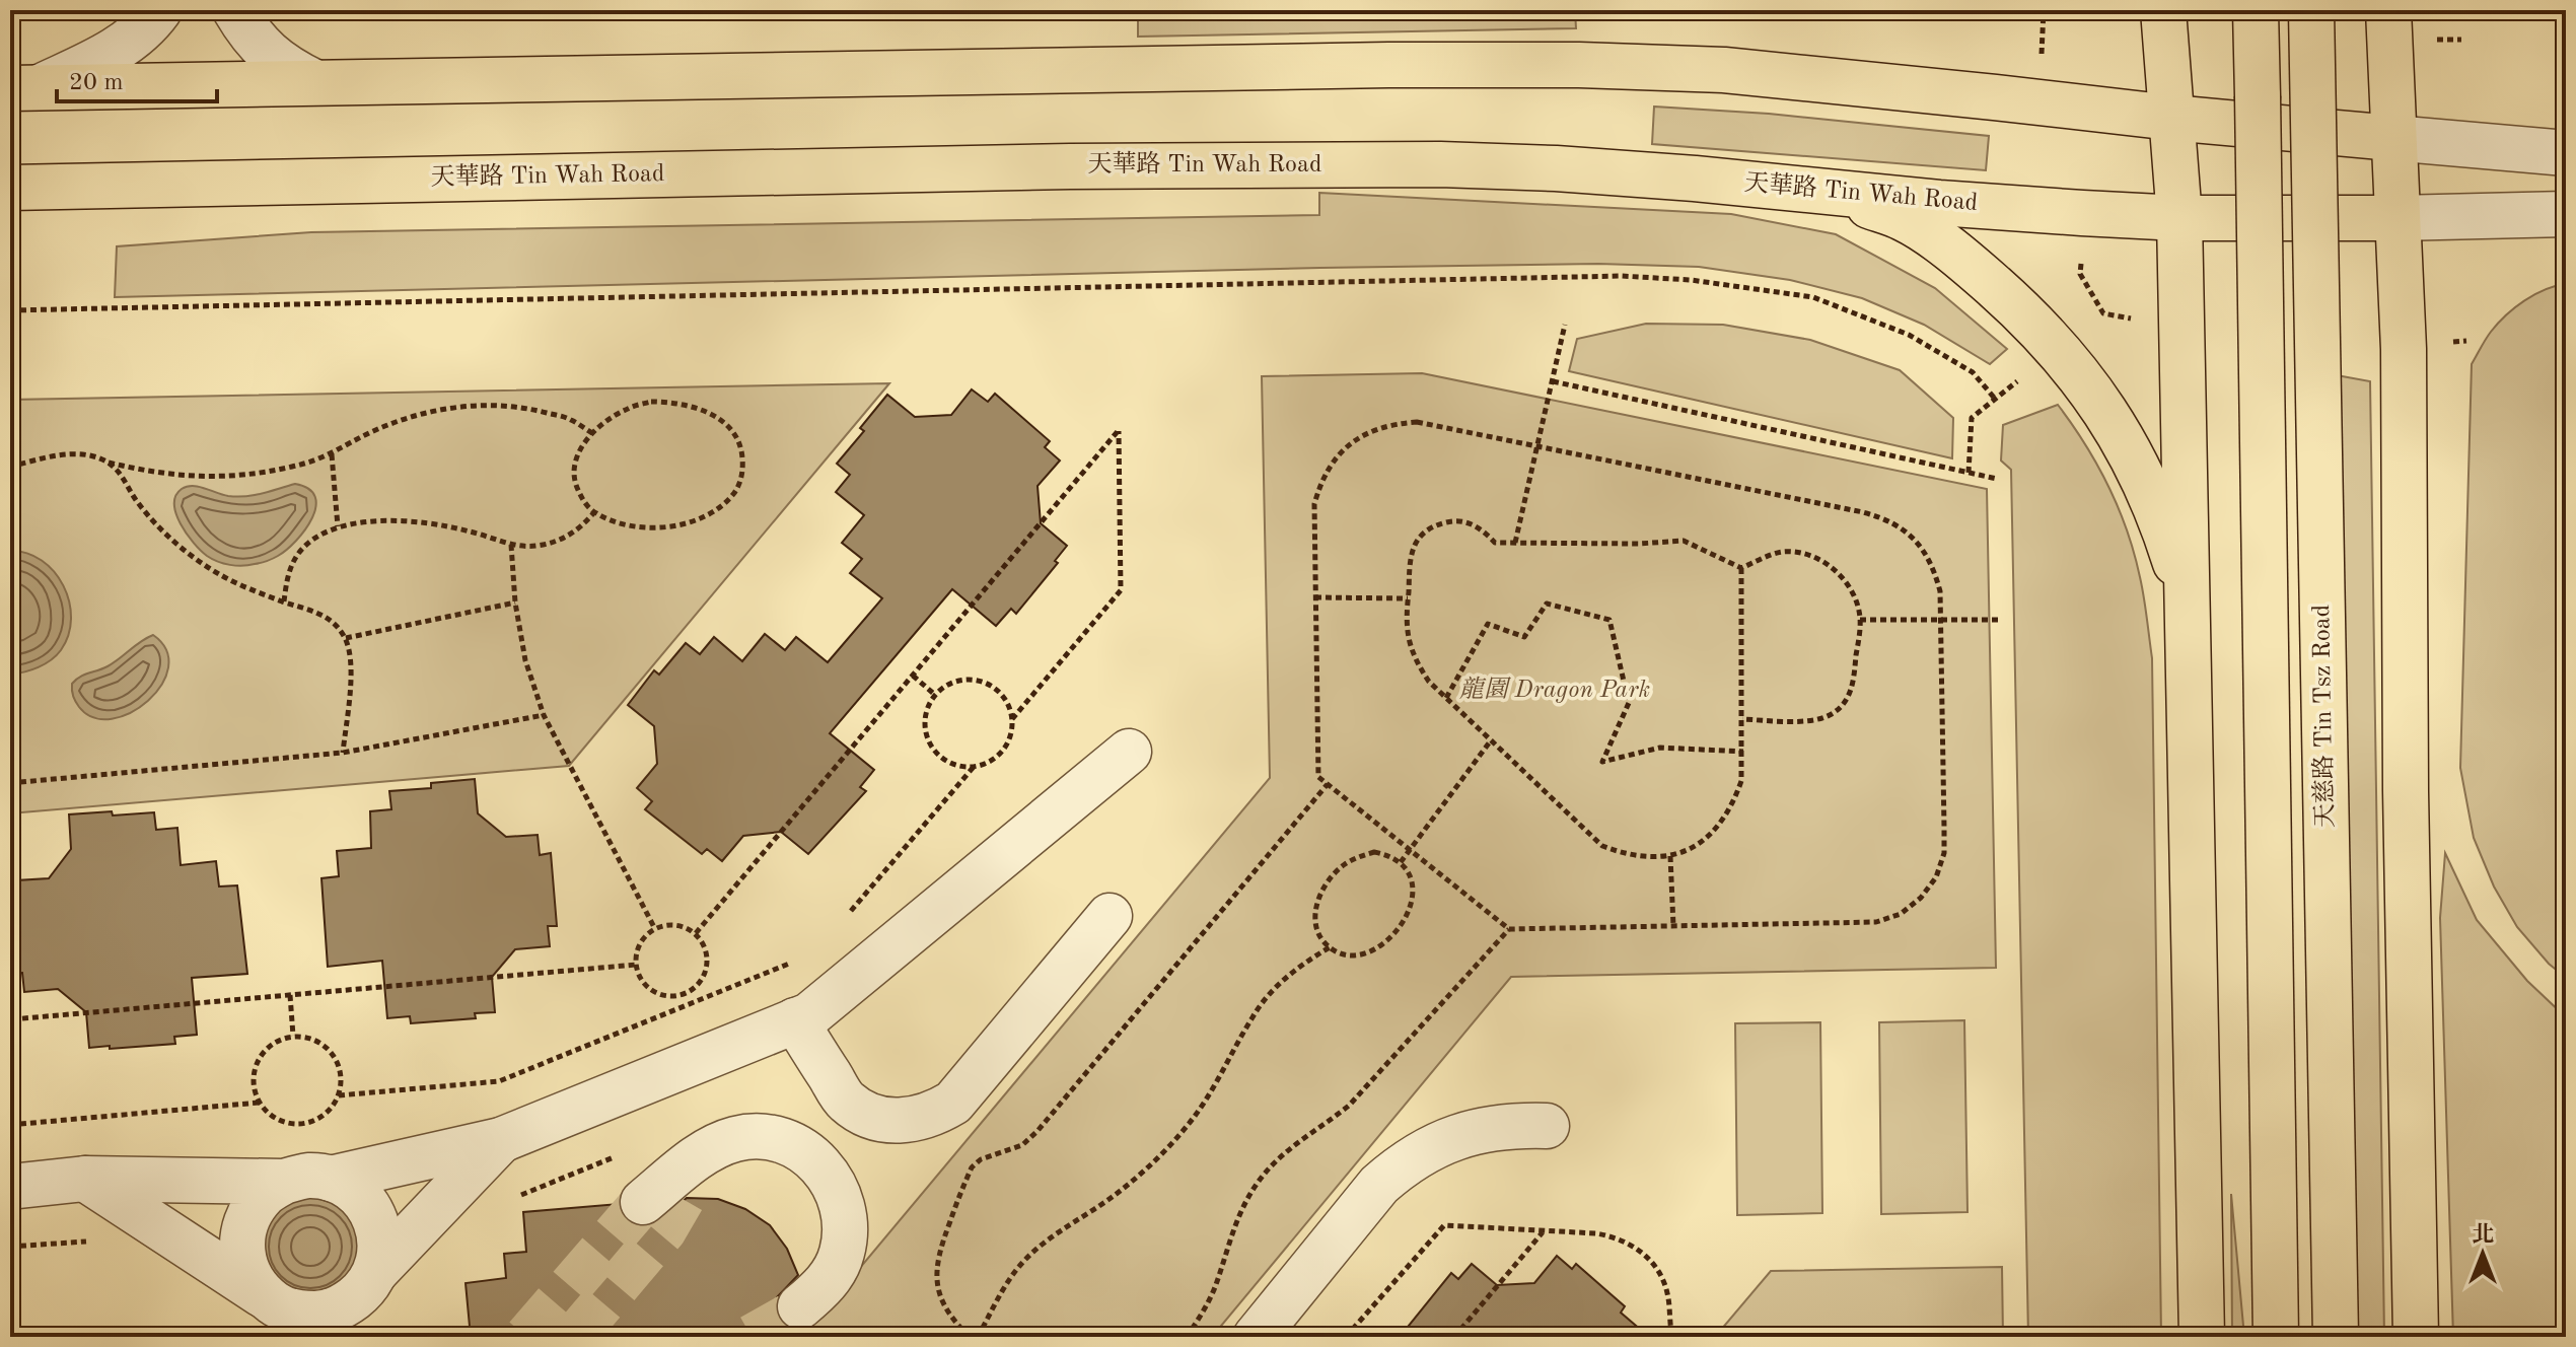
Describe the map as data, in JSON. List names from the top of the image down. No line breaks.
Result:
{"streets":{"main road":["天華路 Tin Wah Road","天慈路 Tin Tsz Road"]},"parks":["龍園 Dragon Park"],"scale_bar":"20 m","north":"top"}
